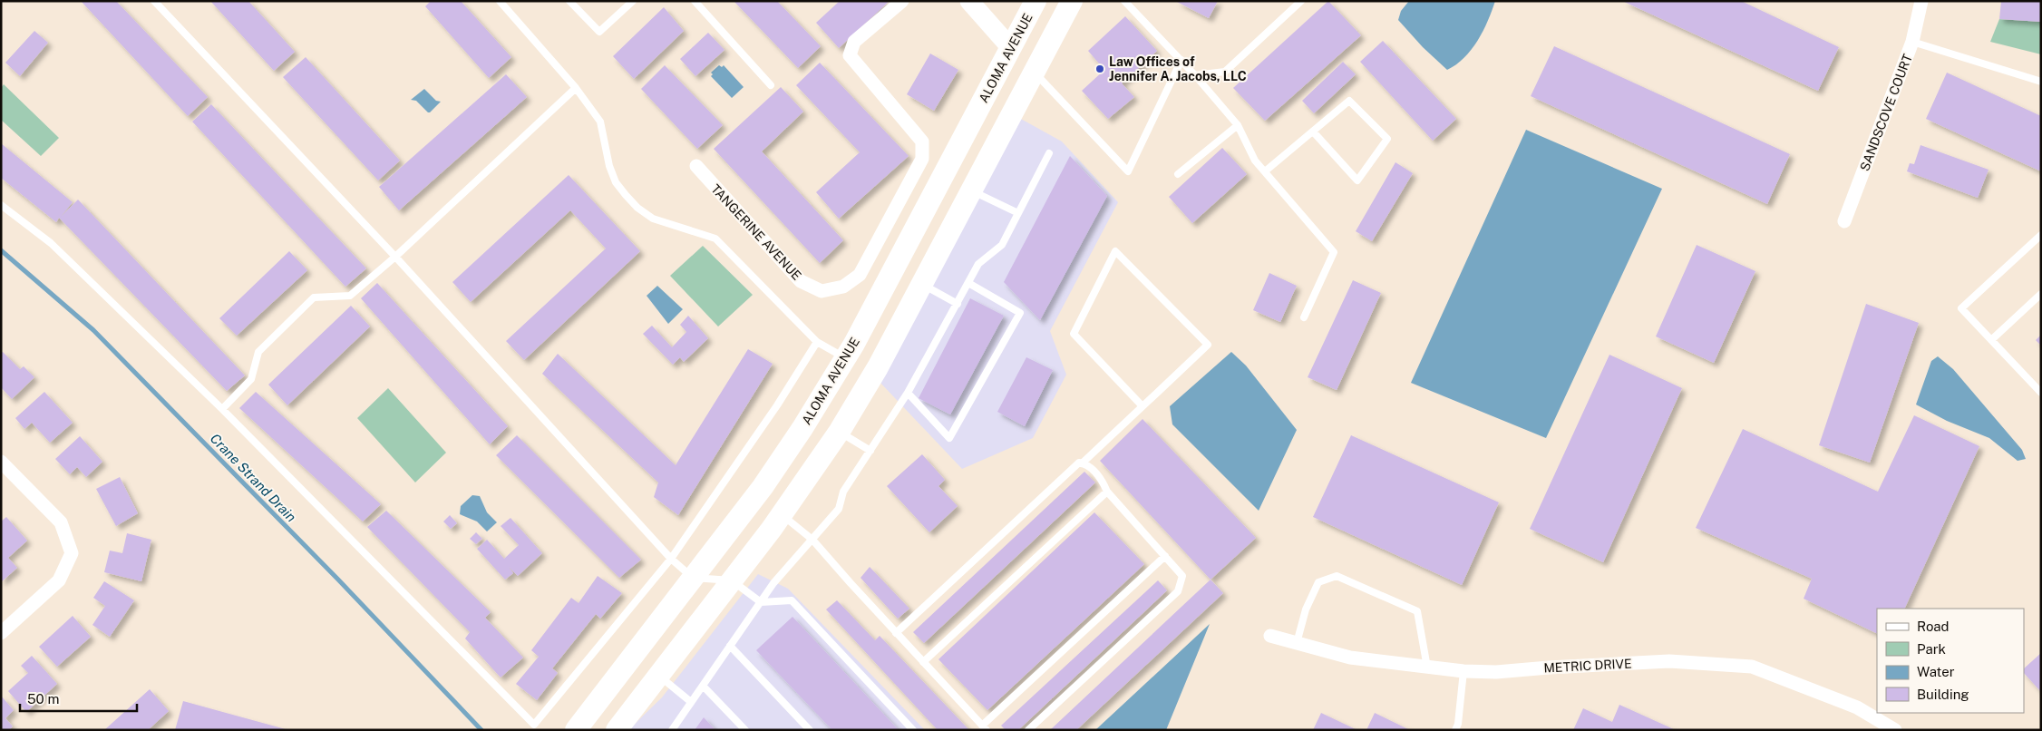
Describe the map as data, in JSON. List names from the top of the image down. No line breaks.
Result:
{"streets":{"main road":["ALOMA AVENUE"],"street":["SANDSCOVE COURT","TANGERINE AVENUE","METRIC DRIVE"]},"water":["Crane Strand Drain"],"places":["Law Offices of Jennifer A. Jacobs, LLC"],"legend":["Road","Park","Water","Building"],"scale_bar":"50 m"}
